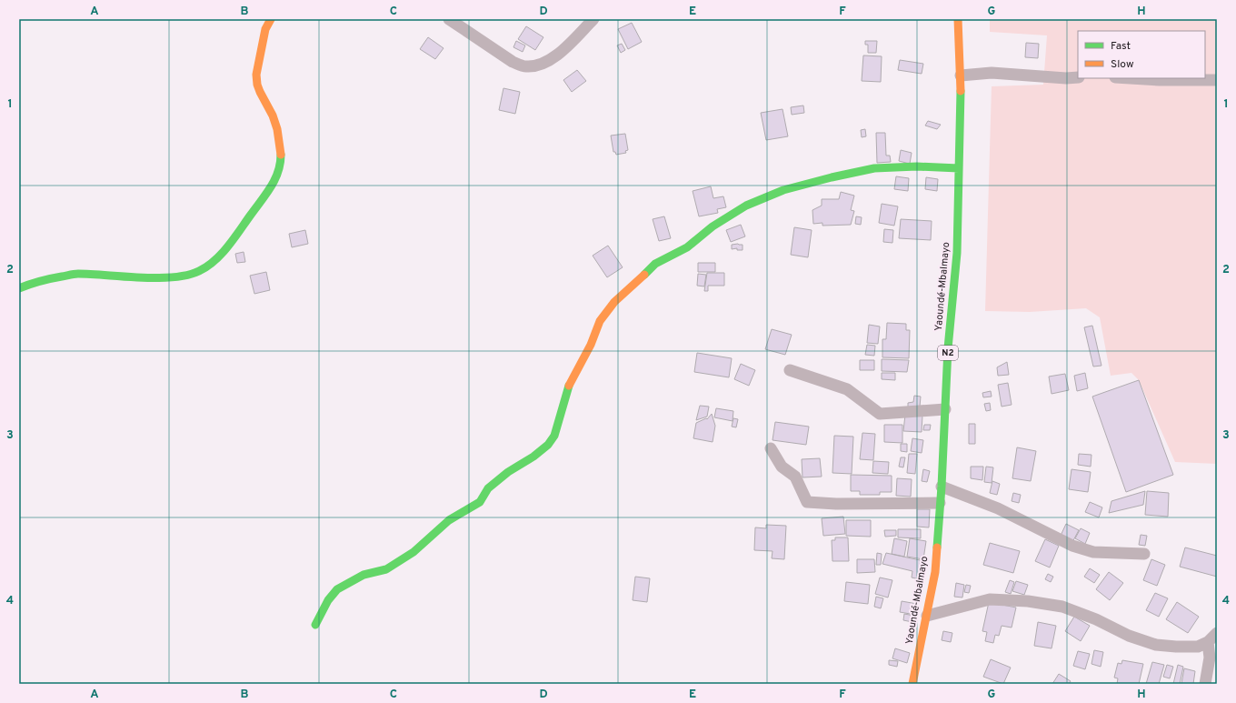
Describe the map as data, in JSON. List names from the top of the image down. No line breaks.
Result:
{"streets":{"main road":["Yaoundé-Mbalmayo","N2"]},"legend":["Fast","Slow"],"grid":{"columns":["A","B","C","D","E","F","G","H"],"rows":["1","2","3","4"]}}
